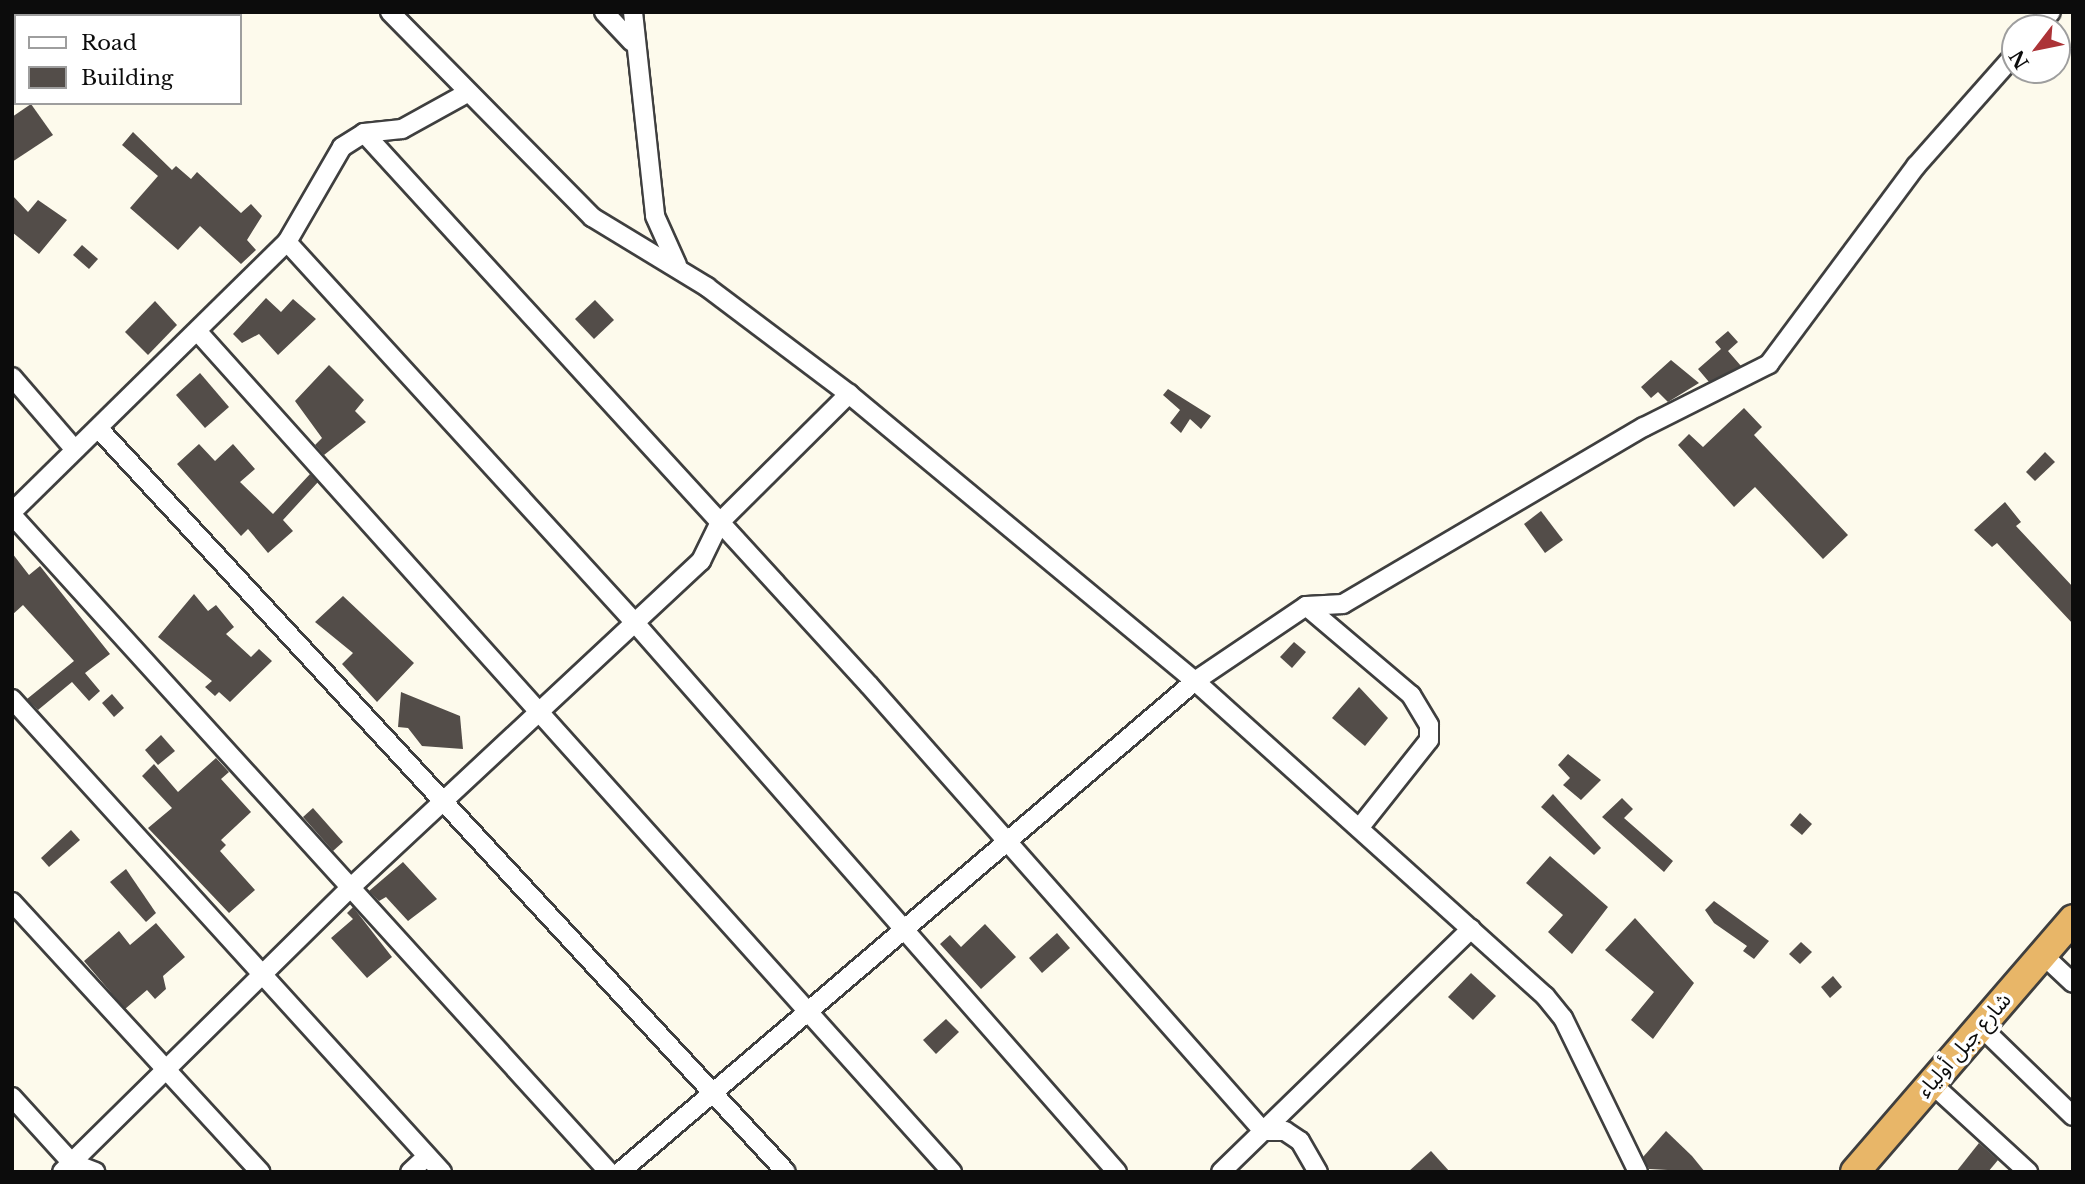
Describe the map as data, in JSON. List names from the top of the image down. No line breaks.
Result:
{"streets":{"highway":["شارع جبل أولياء"]},"legend":["Road","Building"],"north":"bottom left"}
